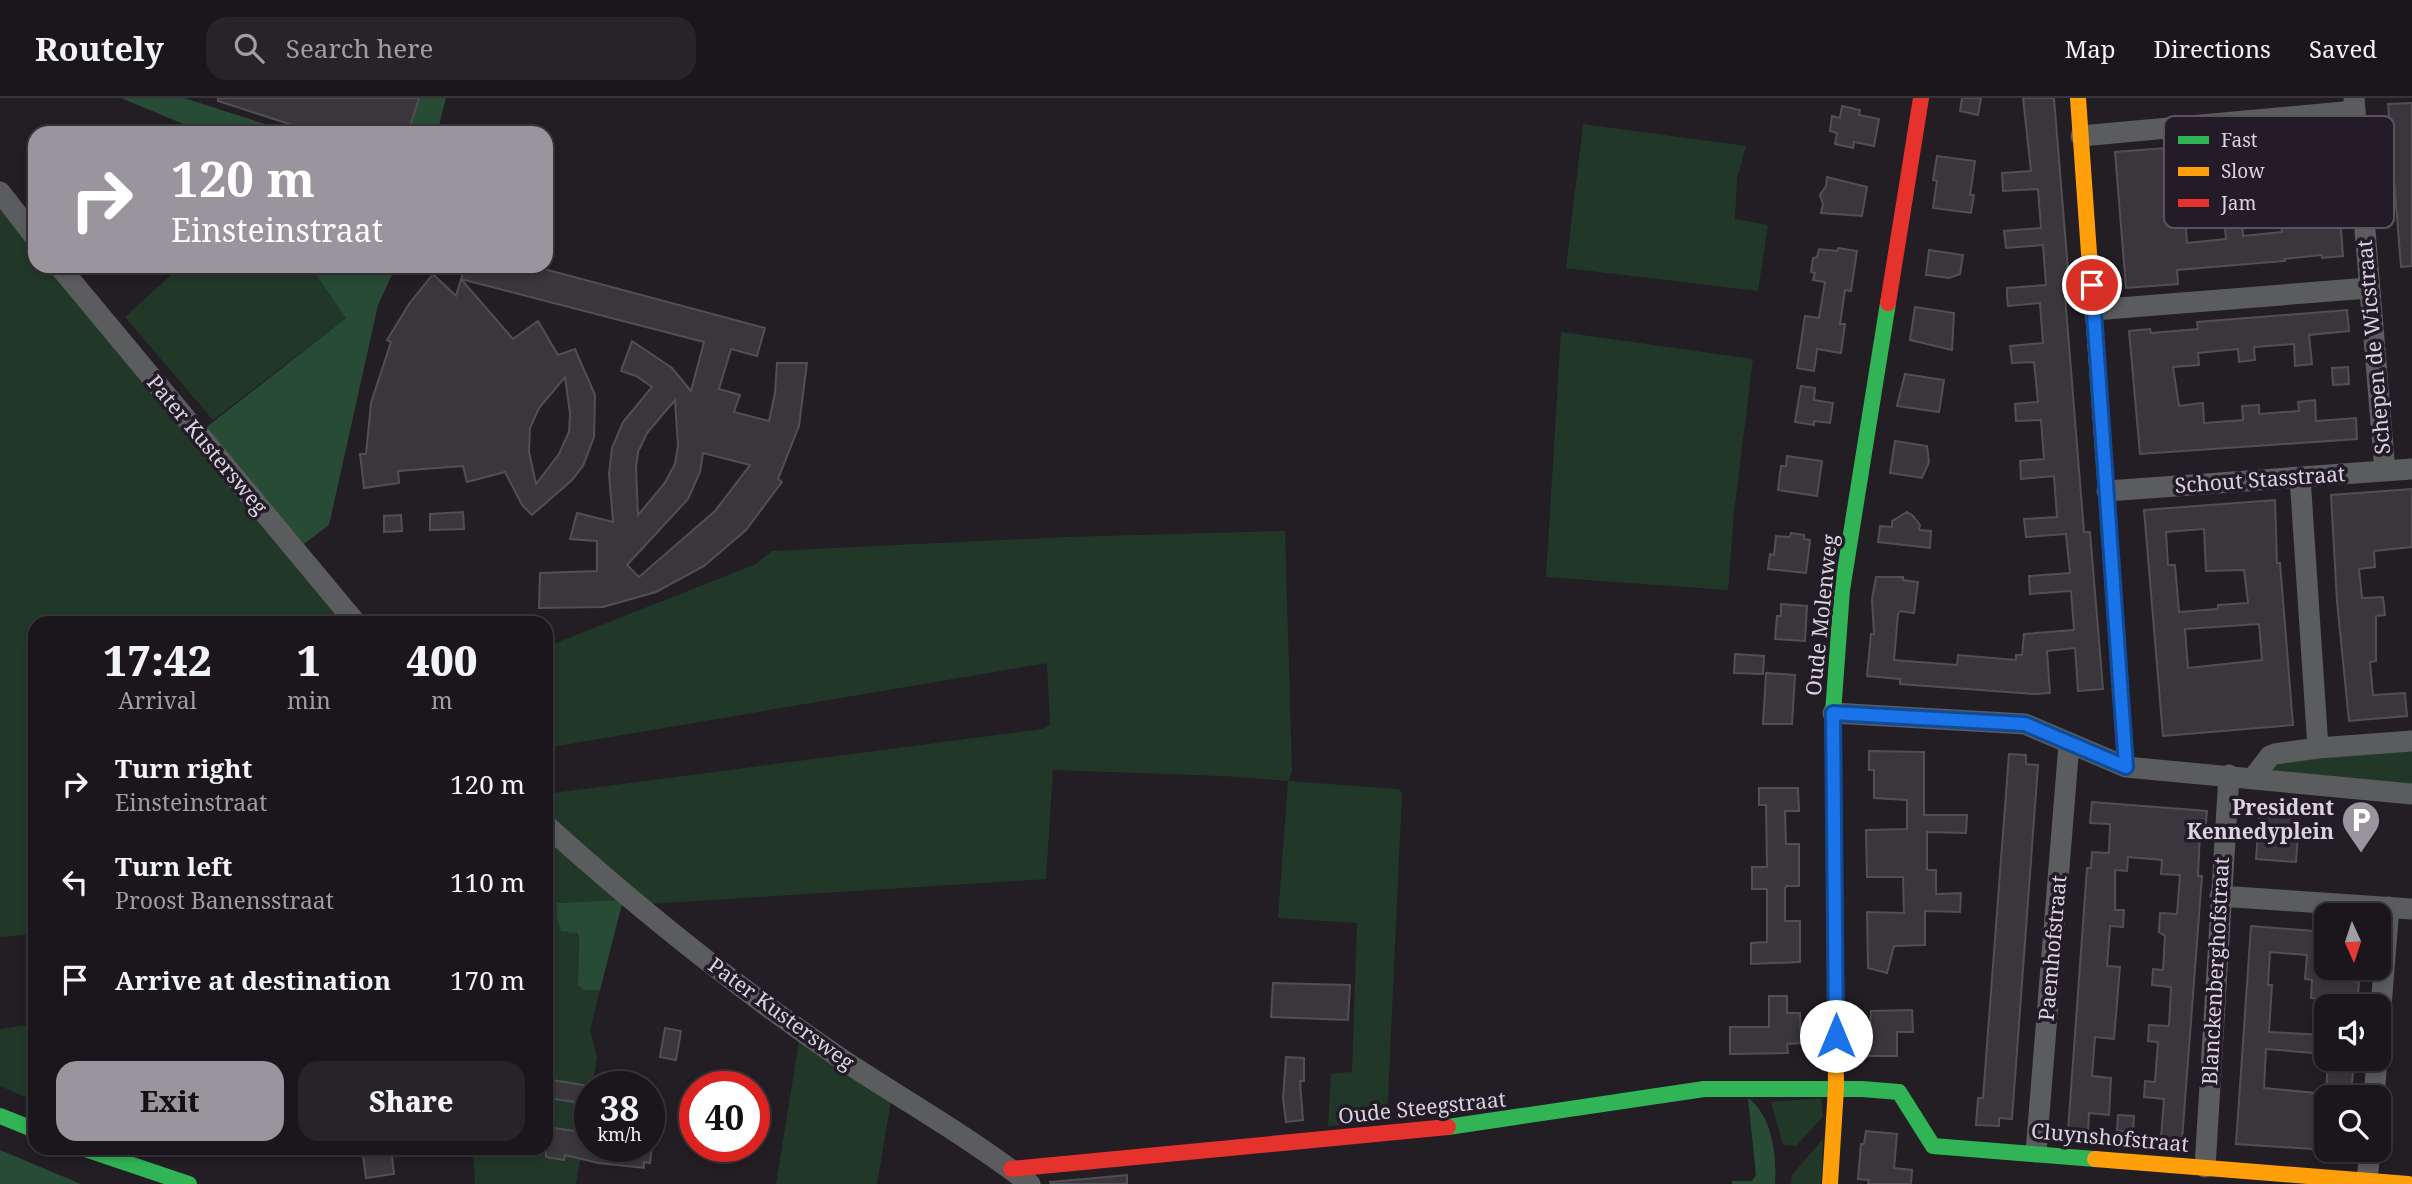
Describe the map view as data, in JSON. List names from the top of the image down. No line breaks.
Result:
{"streets":{"street":["Schepen de Wicstraat","Pater Kustersweg","Schout Stasstraat","Oude Molenweg","Paemhofstraat","Blanckenberghofstraat","Oude Steegstraat","Cluynshofstraat"]},"crossings":[["Schepen de Wicstraat","Schout Stasstraat"],["Pater Kustersweg","Oude Steegstraat"],["Oude Molenweg","Oude Steegstraat"],["Oude Molenweg","Cluynshofstraat"],["Paemhofstraat","Cluynshofstraat"],["Blanckenberghofstraat","Cluynshofstraat"],["Oude Steegstraat","Cluynshofstraat"]],"places":{"parking":["President Kennedyplein"]},"legend":["Fast","Slow","Jam"],"north":"bottom","page":{"header":"Routely","search":"Search here","nav":["Map","Directions","Saved"],"turn":["120 m","Einsteinstraat"],"eta":["17:42","Arrival","1","min","400","m"],"list":[{"name":"Turn right","note":"Einsteinstraat","value":"120 m"},{"name":"Turn left","note":"Proost Banensstraat","value":"110 m"},{"name":"Arrive at destination","value":"170 m"}],"buttons":["Exit","Share"],"speed":"38 km/h","limit":"40"}}
